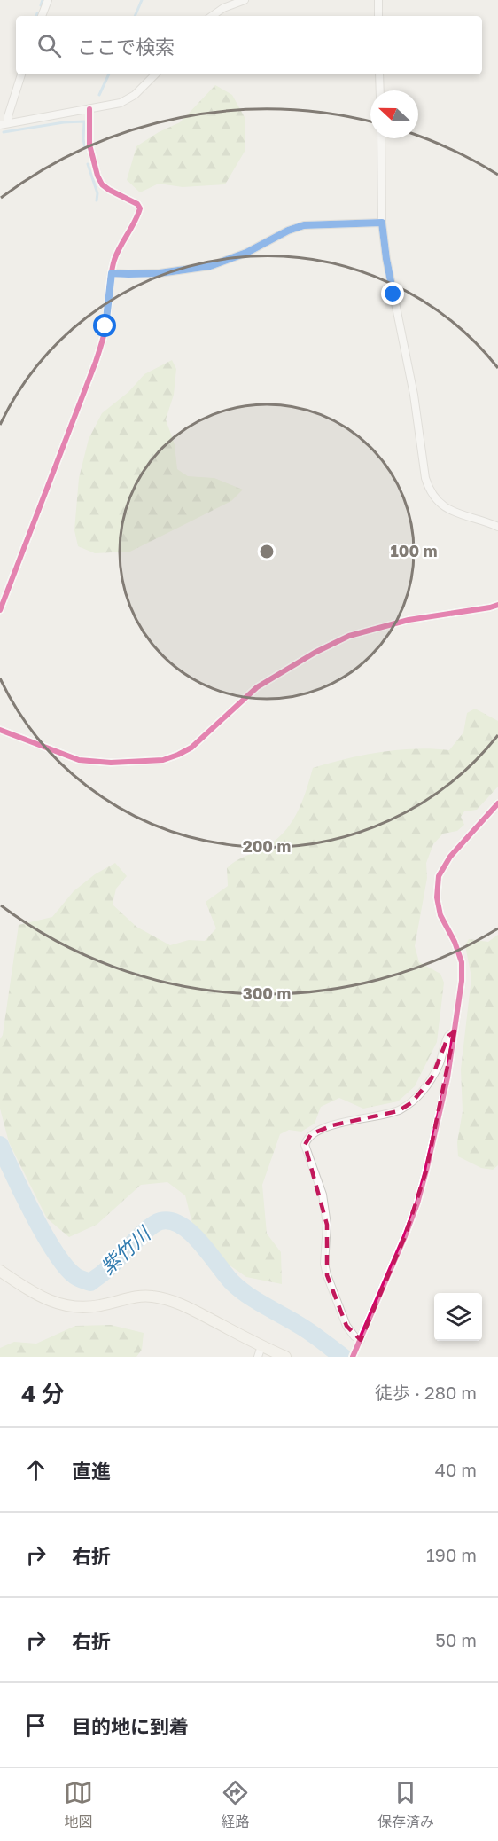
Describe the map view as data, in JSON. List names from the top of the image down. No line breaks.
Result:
{"water":["紫竹川"],"north":"left","page":{"search":"ここで検索","heading":["4 分","徒歩 · 280 m"],"list":[["直進","40 m"],["右折","190 m"],["右折","50 m"],"目的地に到着"],"nav":["地図","経路","保存済み"]},"rings":["100 m","200 m","300 m"]}
